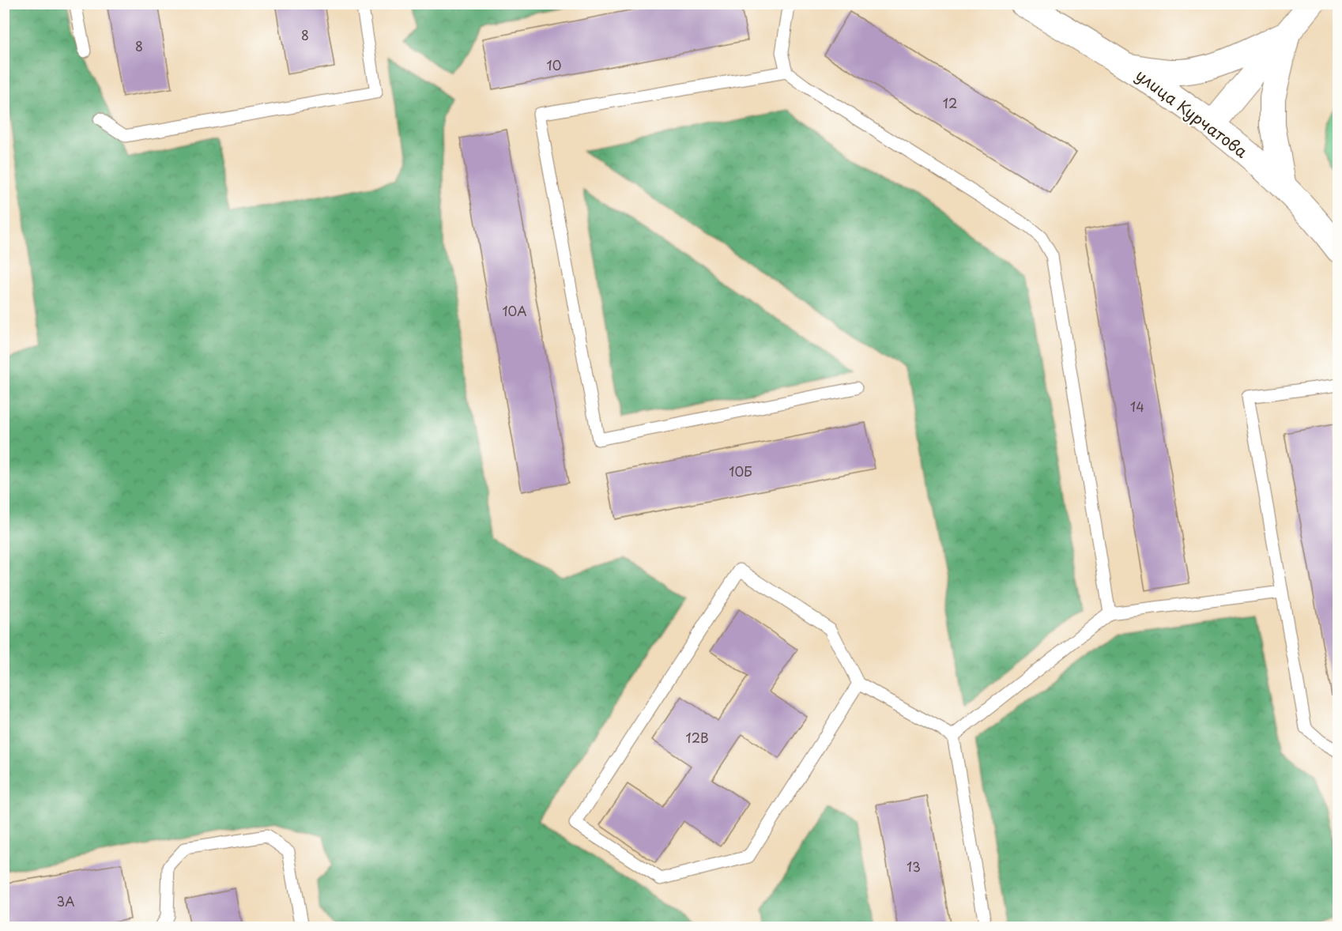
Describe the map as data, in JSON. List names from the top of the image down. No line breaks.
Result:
{"streets":{"street":["улица Курчатова"]},"house_numbers":["8","8","10","12","10А","14","10Б","12В","13","3А"]}
